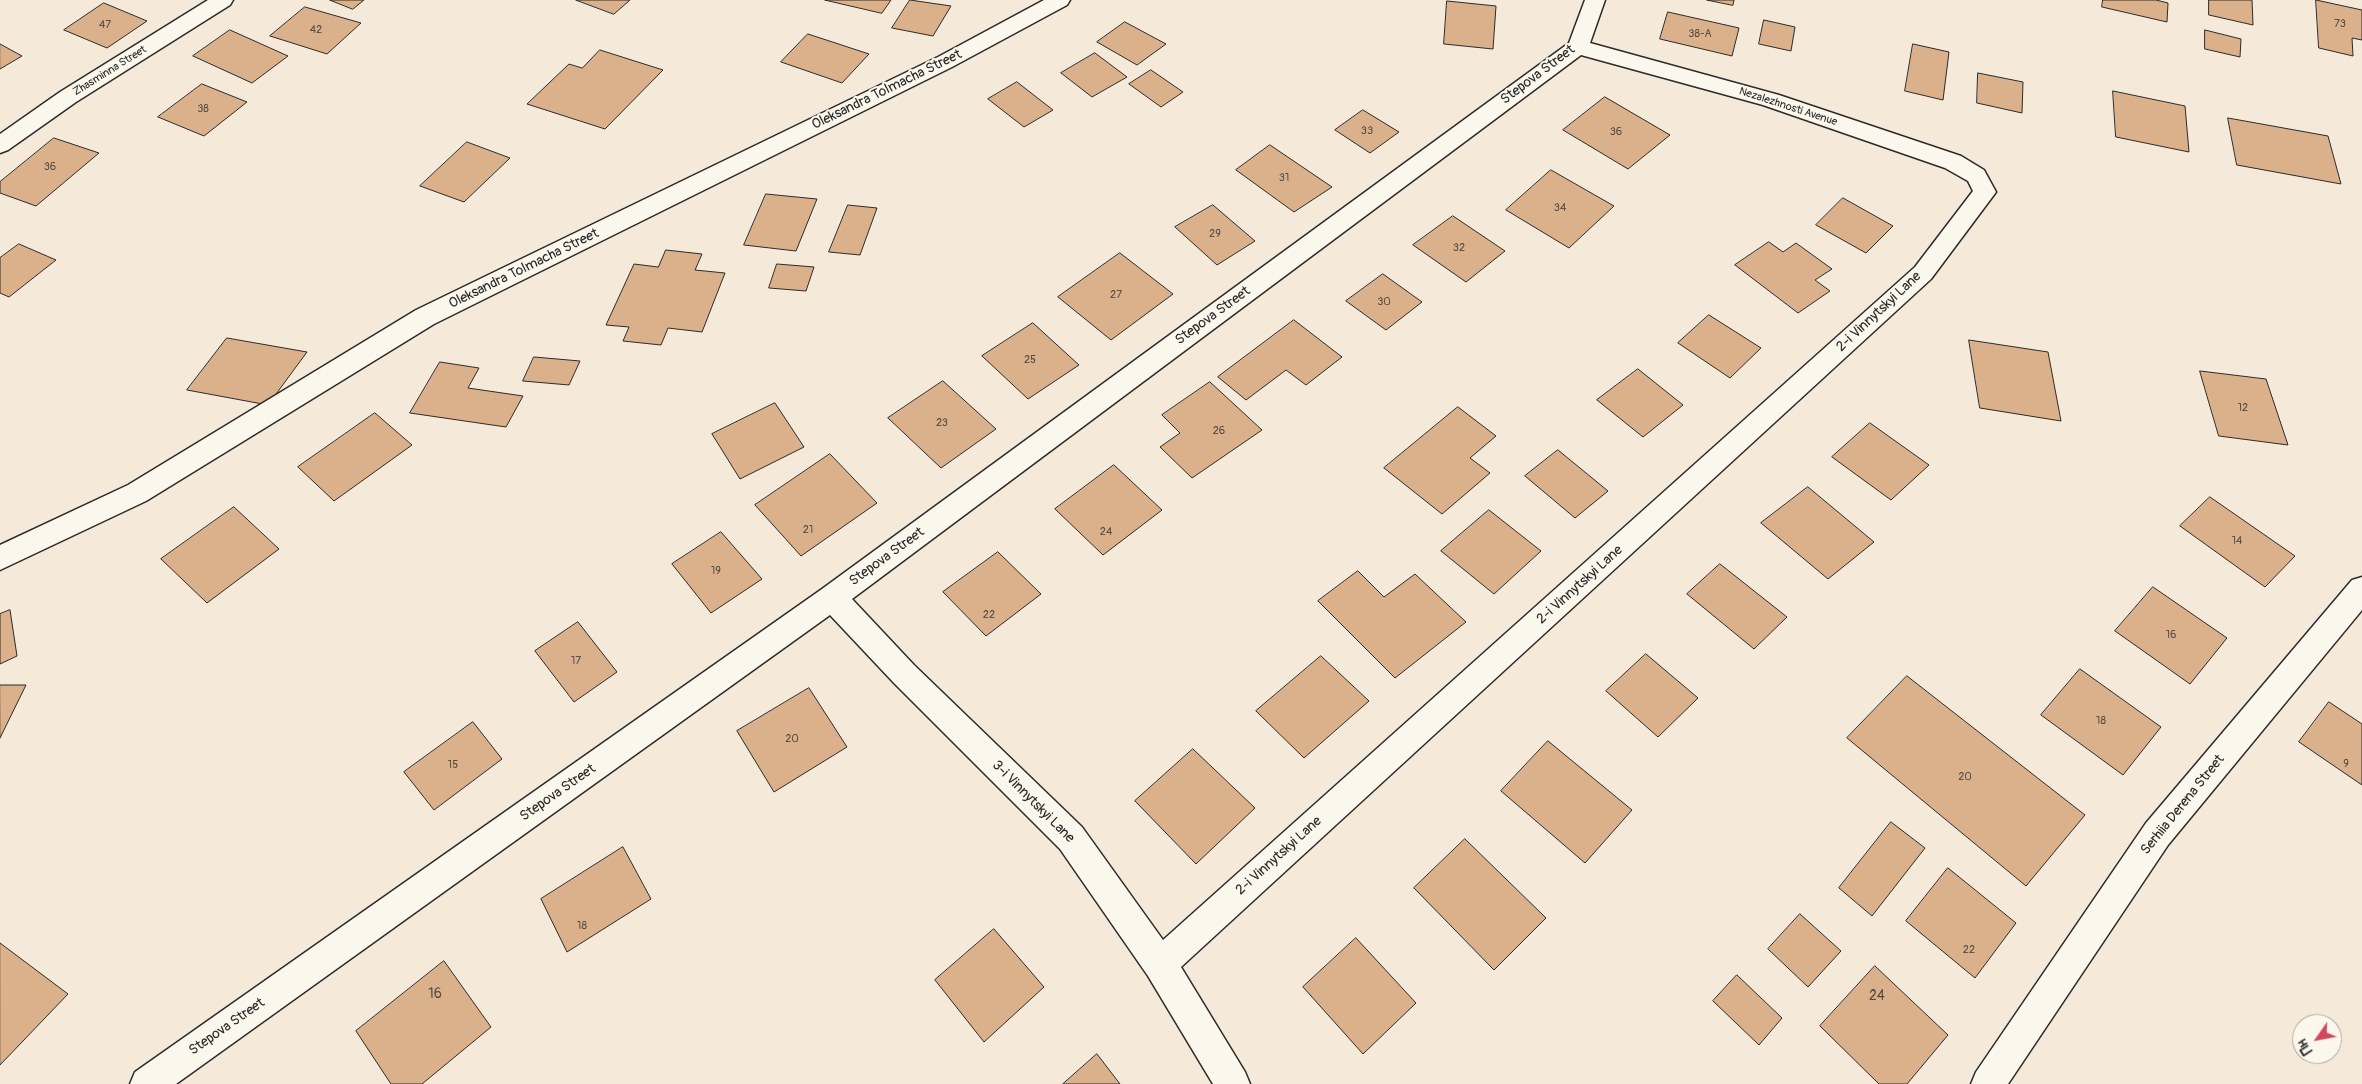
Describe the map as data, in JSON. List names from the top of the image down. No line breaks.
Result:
{"streets":{"street":["Zhasminna Street","Stepova Street","Oleksandra Tolmacha Street","Nezalezhnosti Avenue","2-i Vinnytskyi Lane","3-i Vinnytskyi Lane","Serhiia Derena Street"]},"crossings":[["Stepova Street","Nezalezhnosti Avenue"],["Stepova Street","3-i Vinnytskyi Lane"],["Nezalezhnosti Avenue","2-i Vinnytskyi Lane"],["2-i Vinnytskyi Lane","3-i Vinnytskyi Lane"]],"house_numbers":["73","47","42","38-А","38","33","36","36","31","34","29","32","27","30","25","12","23","26","21","24","14","19","22","16","17","18","20","9","15","20","18","22","16","24"],"north":"bottom left"}
